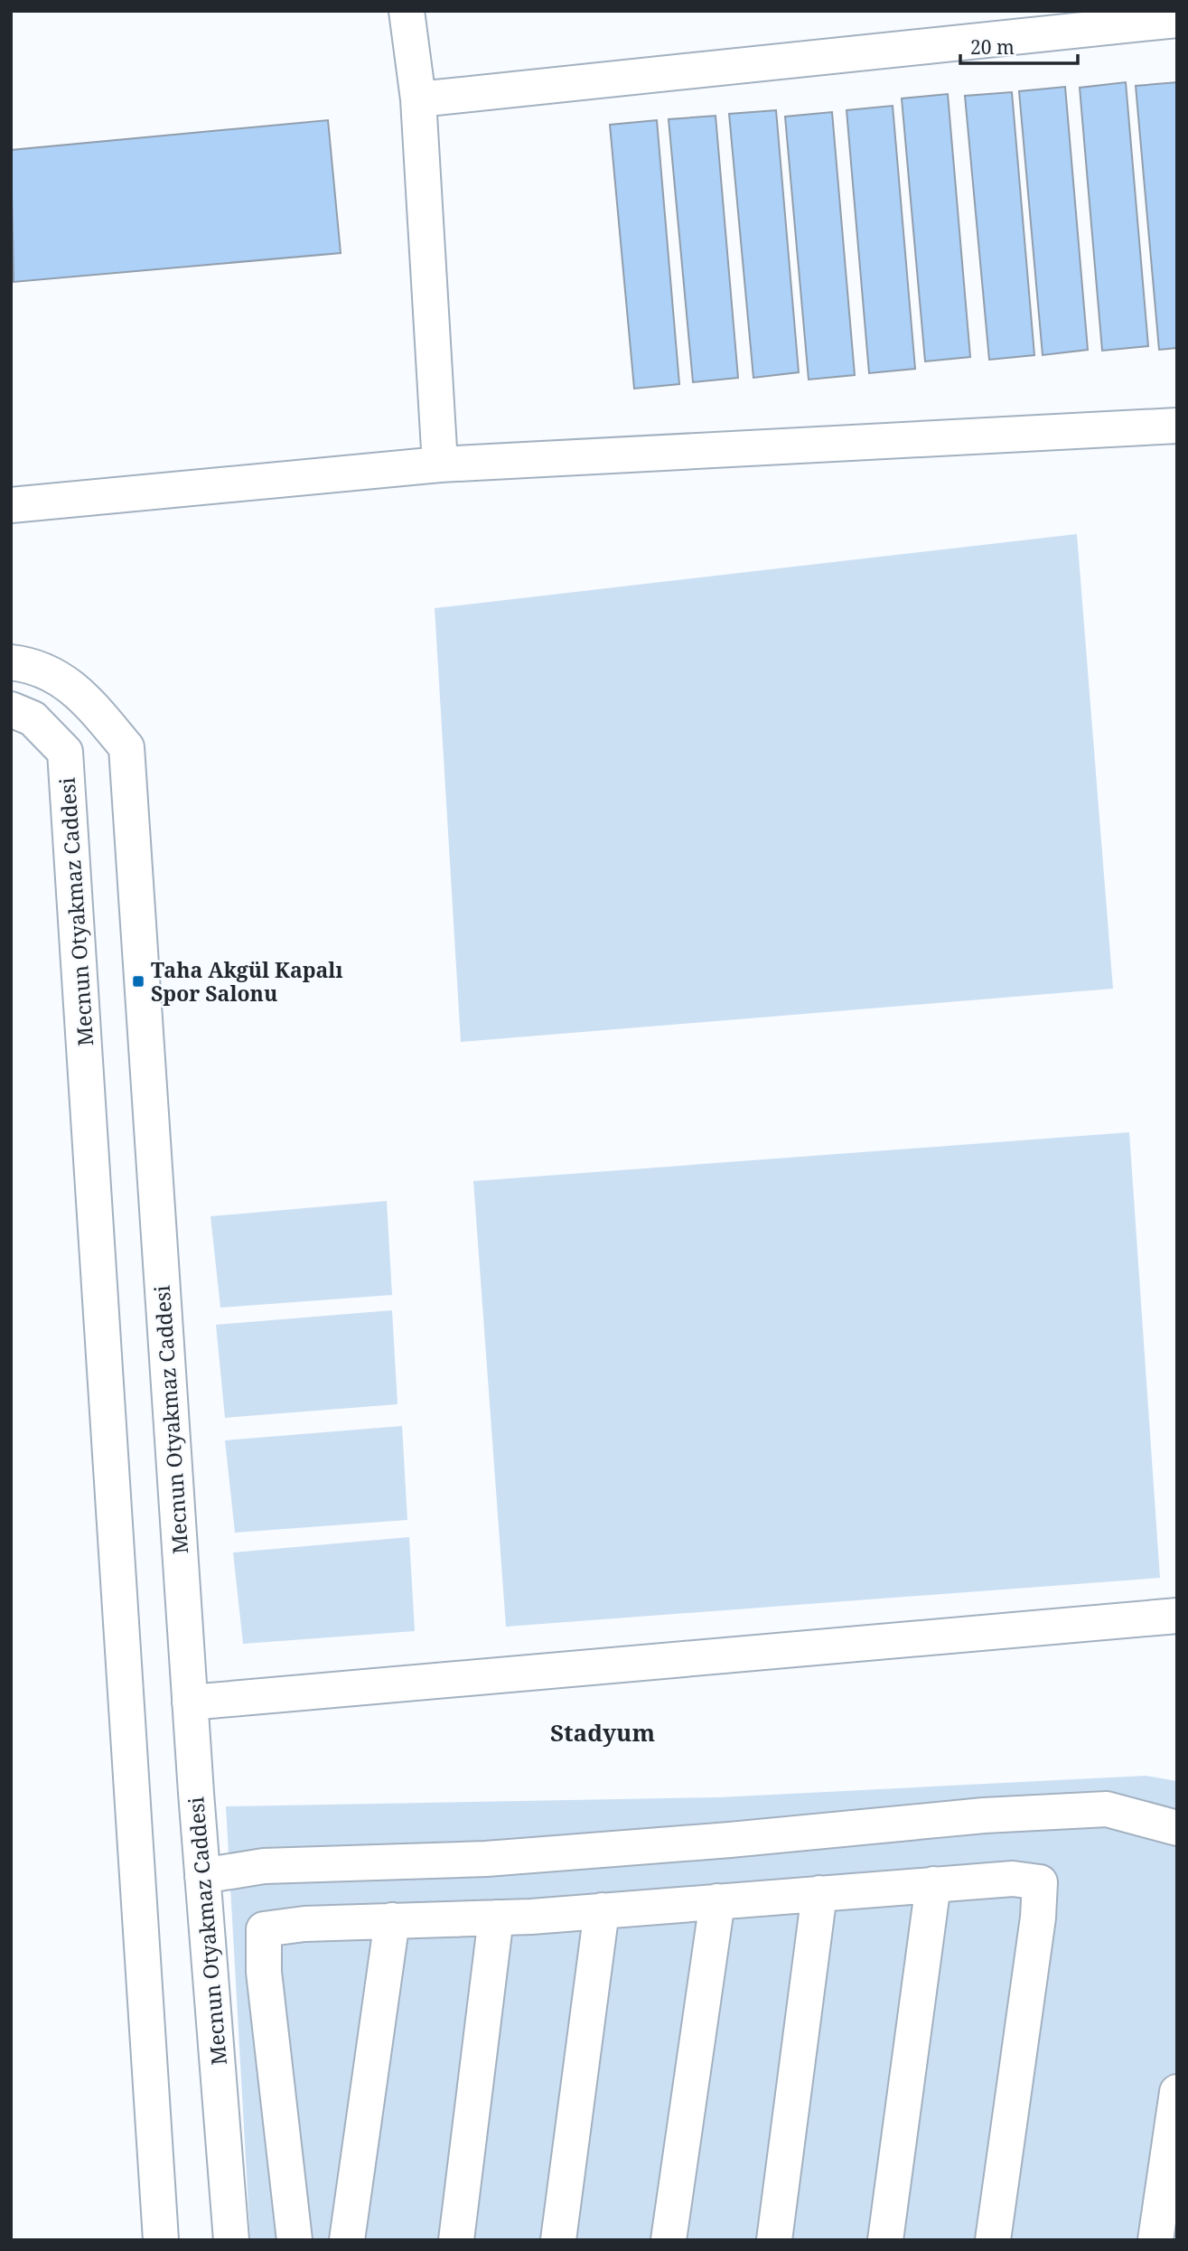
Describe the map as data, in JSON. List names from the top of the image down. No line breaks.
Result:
{"streets":{"street":["Mecnun Otyakmaz Caddesi"]},"districts":["Stadyum"],"places":{"transit":["Taha Akgül Kapalı Spor Salonu"]},"scale_bar":"20 m"}
